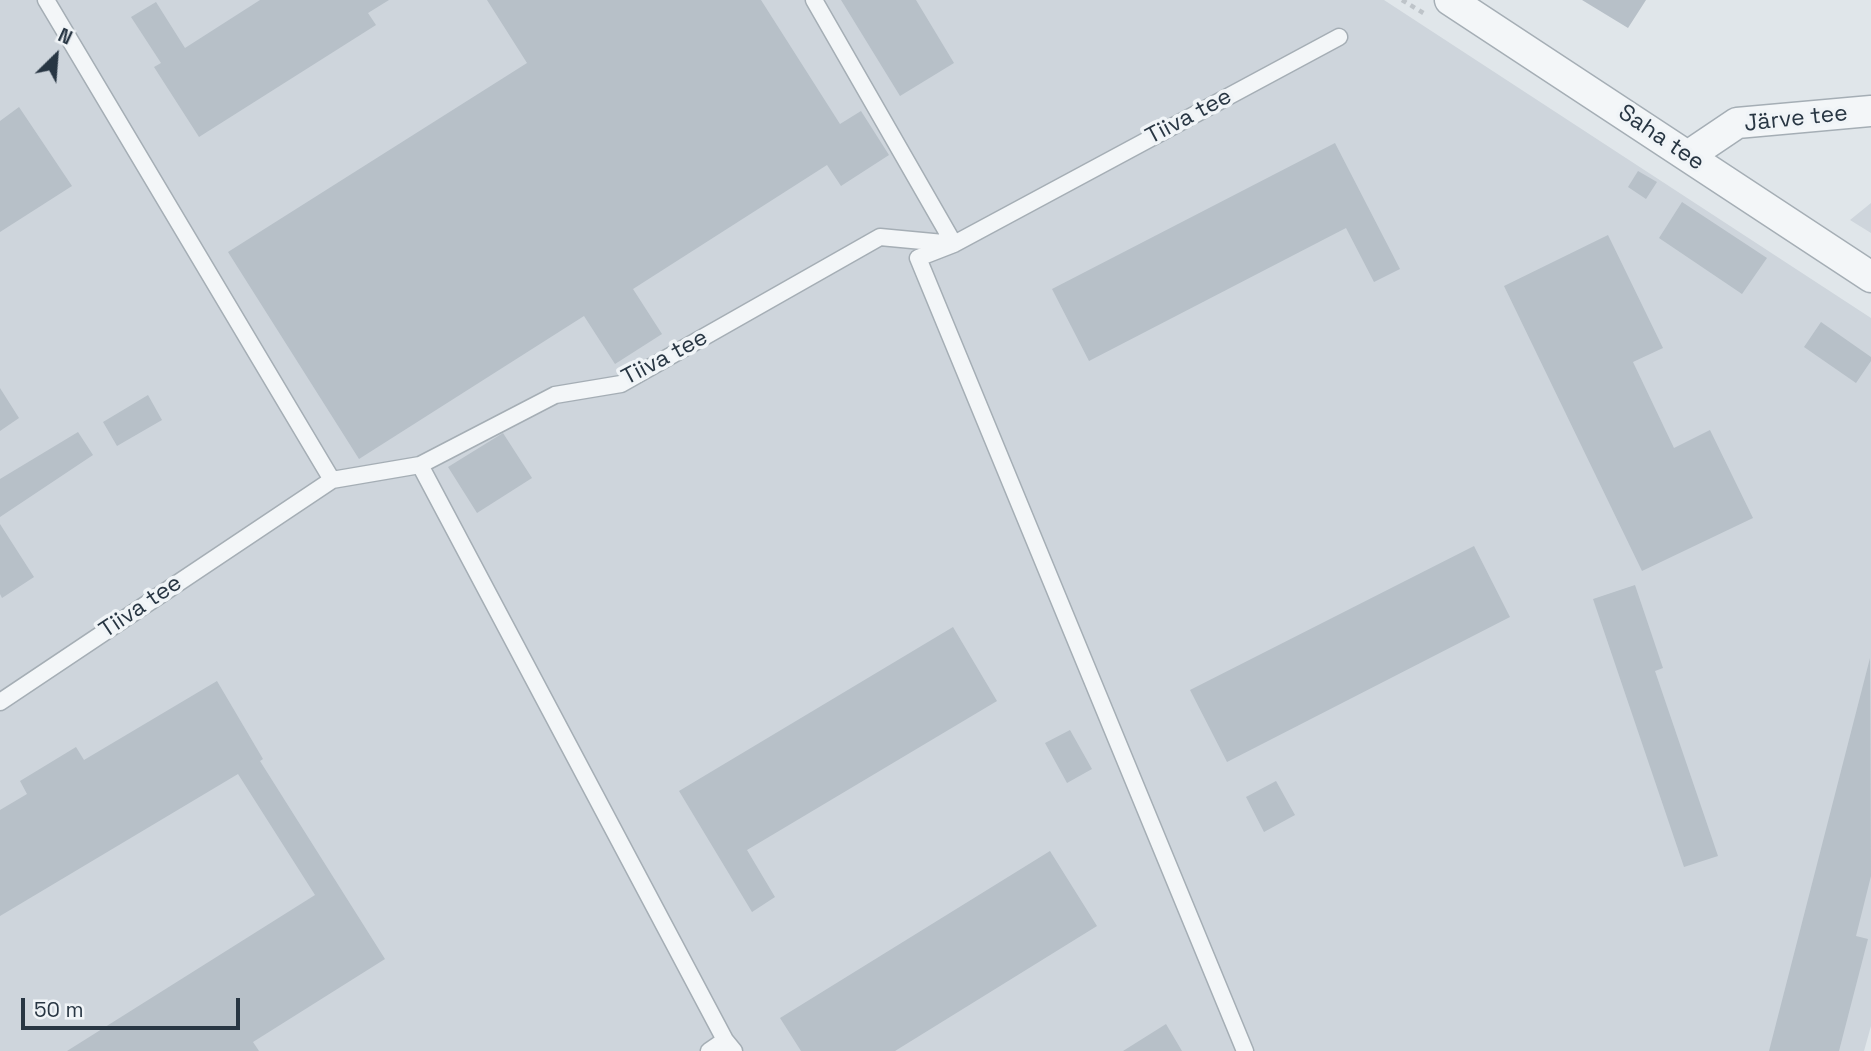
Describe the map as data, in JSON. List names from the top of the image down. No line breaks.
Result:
{"streets":{"street":["Järve tee","Saha tee"],"lane":["Tiiva tee"]},"crossings":[["Järve tee","Saha tee"]],"scale_bar":"50 m","north":"top right"}
